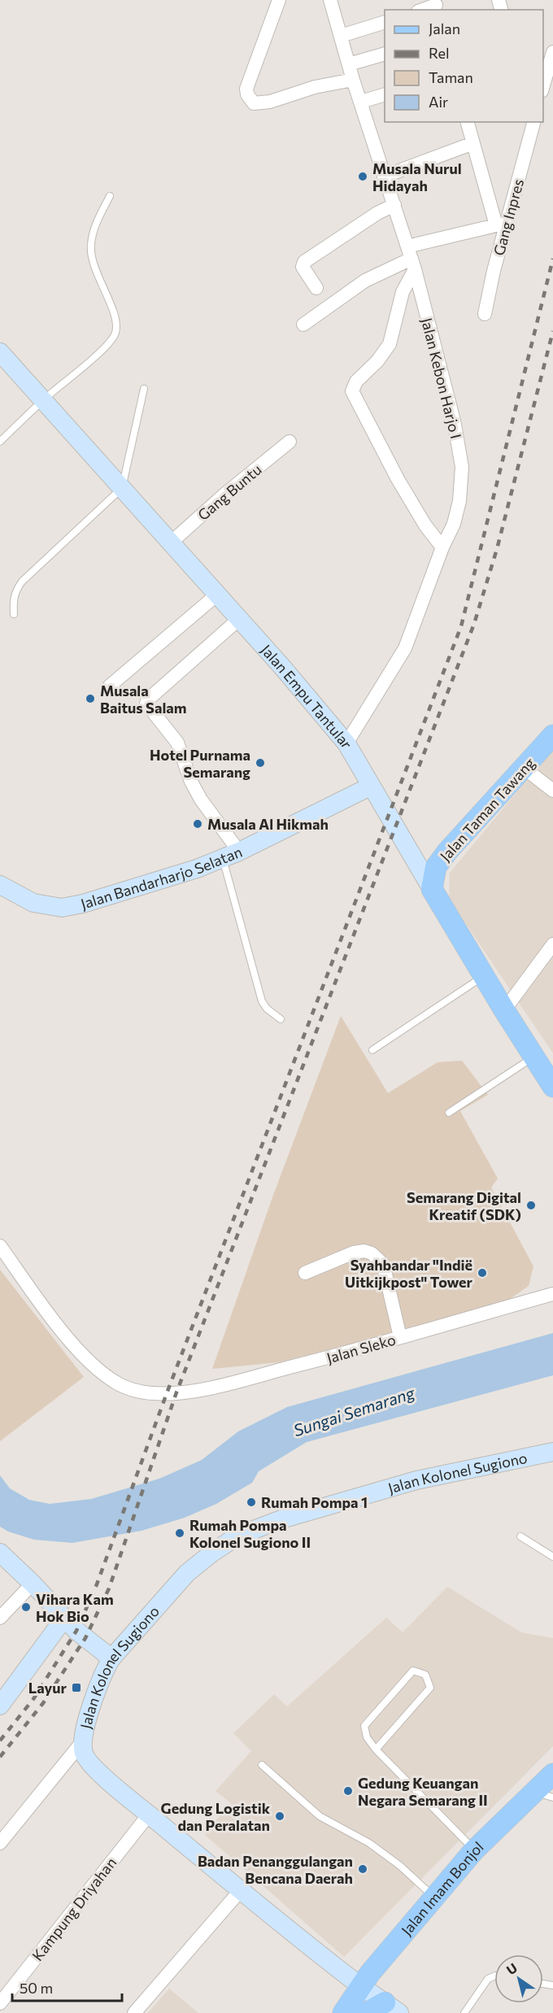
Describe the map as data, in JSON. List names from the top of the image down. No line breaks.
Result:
{"streets":{"main road":["Jalan Empu Tantular","Jalan Taman Tawang","Jalan Imam Bonjol"],"street":["Gang Inpres","Jalan Kebon Harjo I","Gang Buntu","Jalan Bandarharjo Selatan","Jalan Sleko","Jalan Kolonel Sugiono","Kampung Driyahan"]},"crossings":[["Jalan Kebon Harjo I","Jalan Empu Tantular"],["Gang Buntu","Jalan Empu Tantular"],["Jalan Empu Tantular","Jalan Taman Tawang"],["Jalan Empu Tantular","Jalan Bandarharjo Selatan"],["Jalan Kolonel Sugiono","Jalan Imam Bonjol"],["Jalan Kolonel Sugiono","Kampung Driyahan"]],"water":["Sungai Semarang"],"places":{"other":["Musala Nurul Hidayah","Musala Baitus Salam","Hotel Purnama Semarang","Musala Al Hikmah","Semarang Digital Kreatif (SDK)","Syahbandar \"Indië Uitkijkpost\" Tower","Rumah Pompa 1","Rumah Pompa Kolonel Sugiono II","Vihara Kam Hok Bio","Gedung Keuangan Negara Semarang II","Gedung Logistik dan Peralatan","Badan Penanggulangan Bencana Daerah"],"transit":["Layur"]},"legend":["Jalan","Rel","Taman","Air"],"scale_bar":"50 m","north":"top left"}
